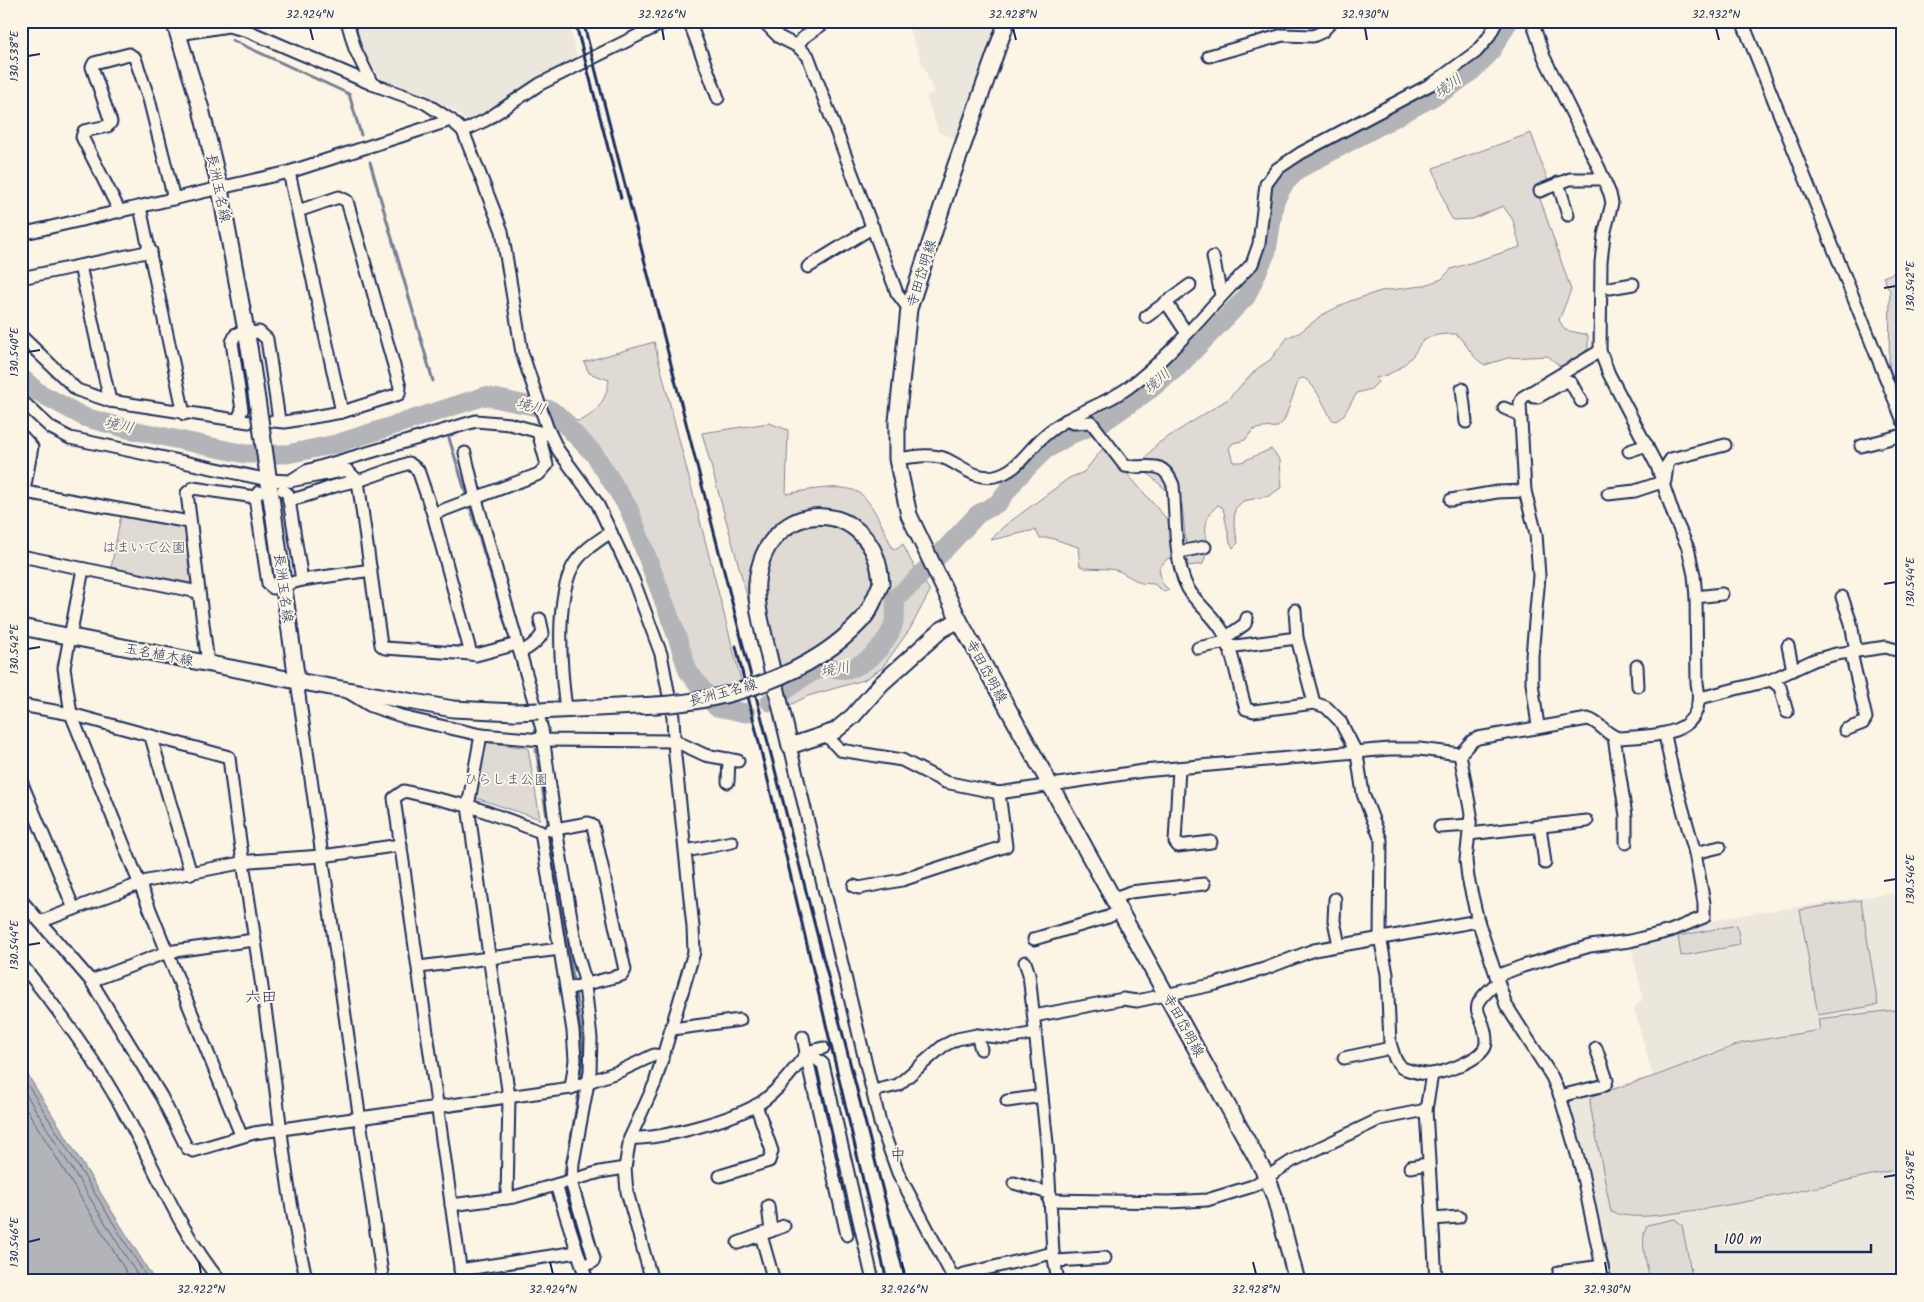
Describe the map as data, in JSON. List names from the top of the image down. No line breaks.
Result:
{"streets":{"main road":["長洲玉名線","寺田岱明線","玉名植木線"]},"crossings":[["長洲玉名線","玉名植木線"]],"districts":["六田","中"],"water":["境川"],"parks":["はまいで公園","ひらしま公園"],"scale_bar":"100 m","coordinates":["32.924°N","32.926°N","32.928°N","32.930°N","32.932°N","130.538°E","130.542°E","130.540°E","130.544°E","130.546°E","130.548°E","32.922°N"]}
